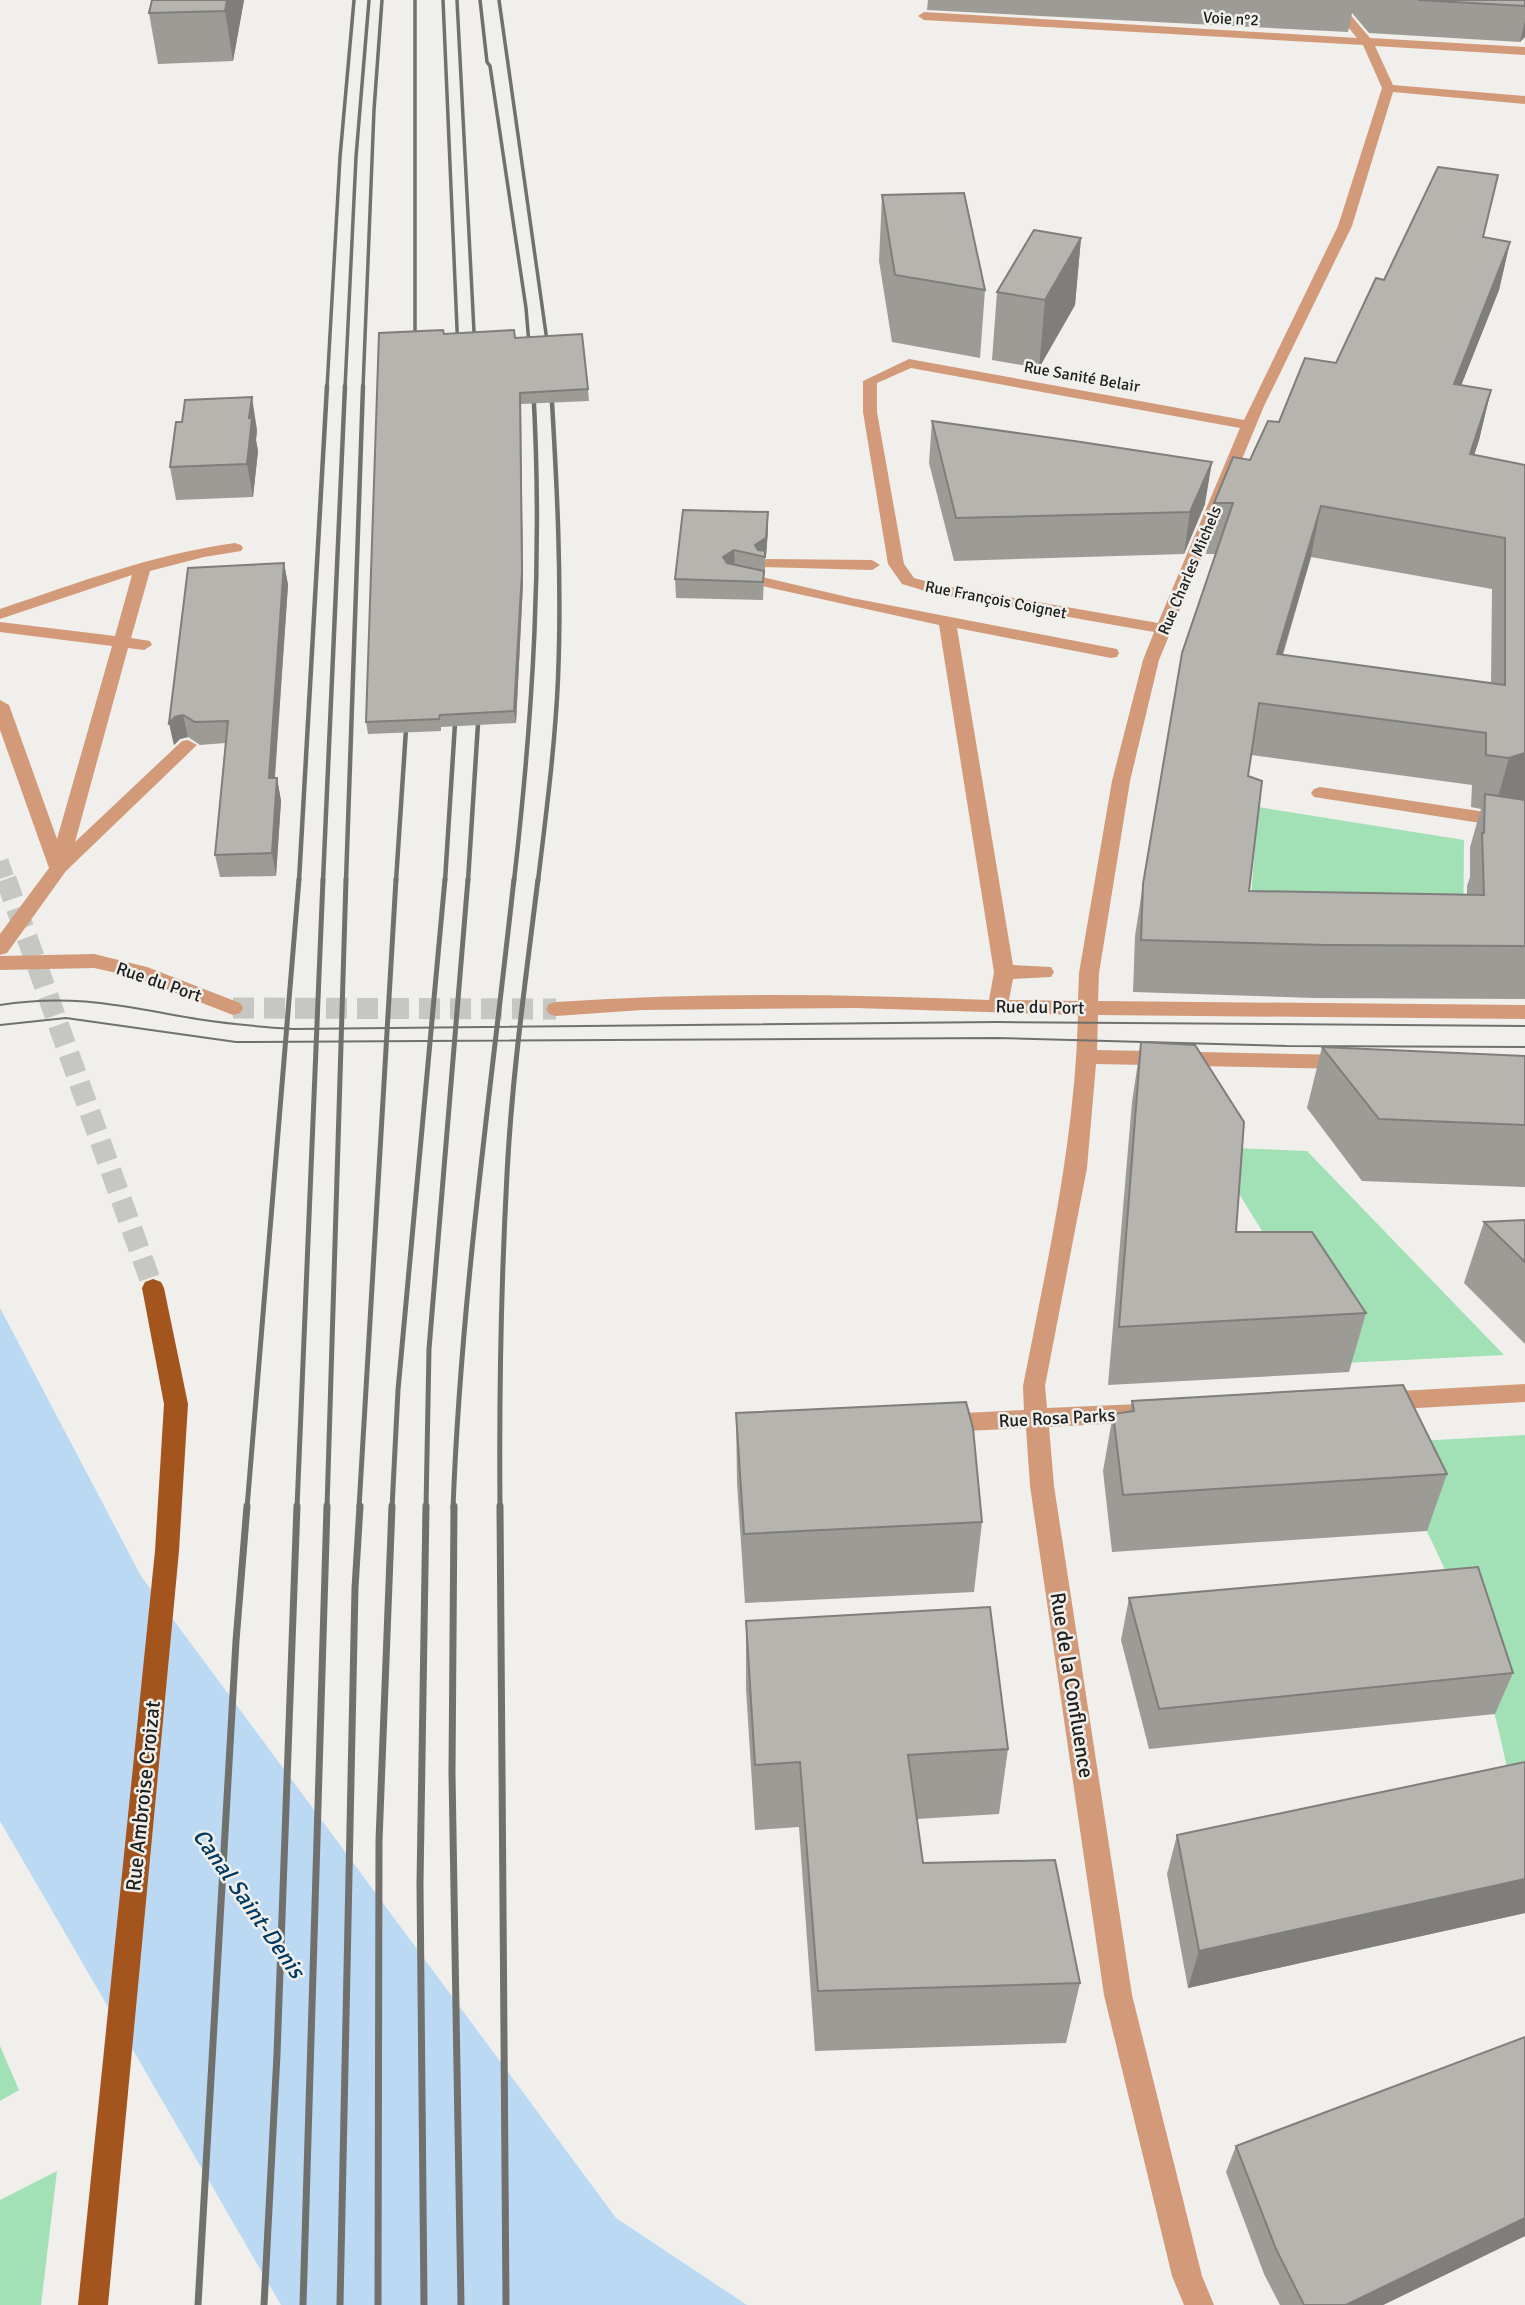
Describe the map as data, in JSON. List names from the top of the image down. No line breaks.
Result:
{"streets":{"main road":["Rue Ambroise Croizat"],"street":["Voie n°2","Rue Sanité Belair","Rue Charles Michels","Rue François Coignet","Rue du Port","Rue Rosa Parks","Rue de la Confluence"]},"crossings":[["Rue Sanité Belair","Rue Charles Michels"],["Rue Sanité Belair","Rue François Coignet"],["Rue Charles Michels","Rue François Coignet"],["Rue Charles Michels","Rue du Port"],["Rue Charles Michels","Rue de la Confluence"],["Rue Rosa Parks","Rue de la Confluence"]],"water":["Canal Saint-Denis"]}
